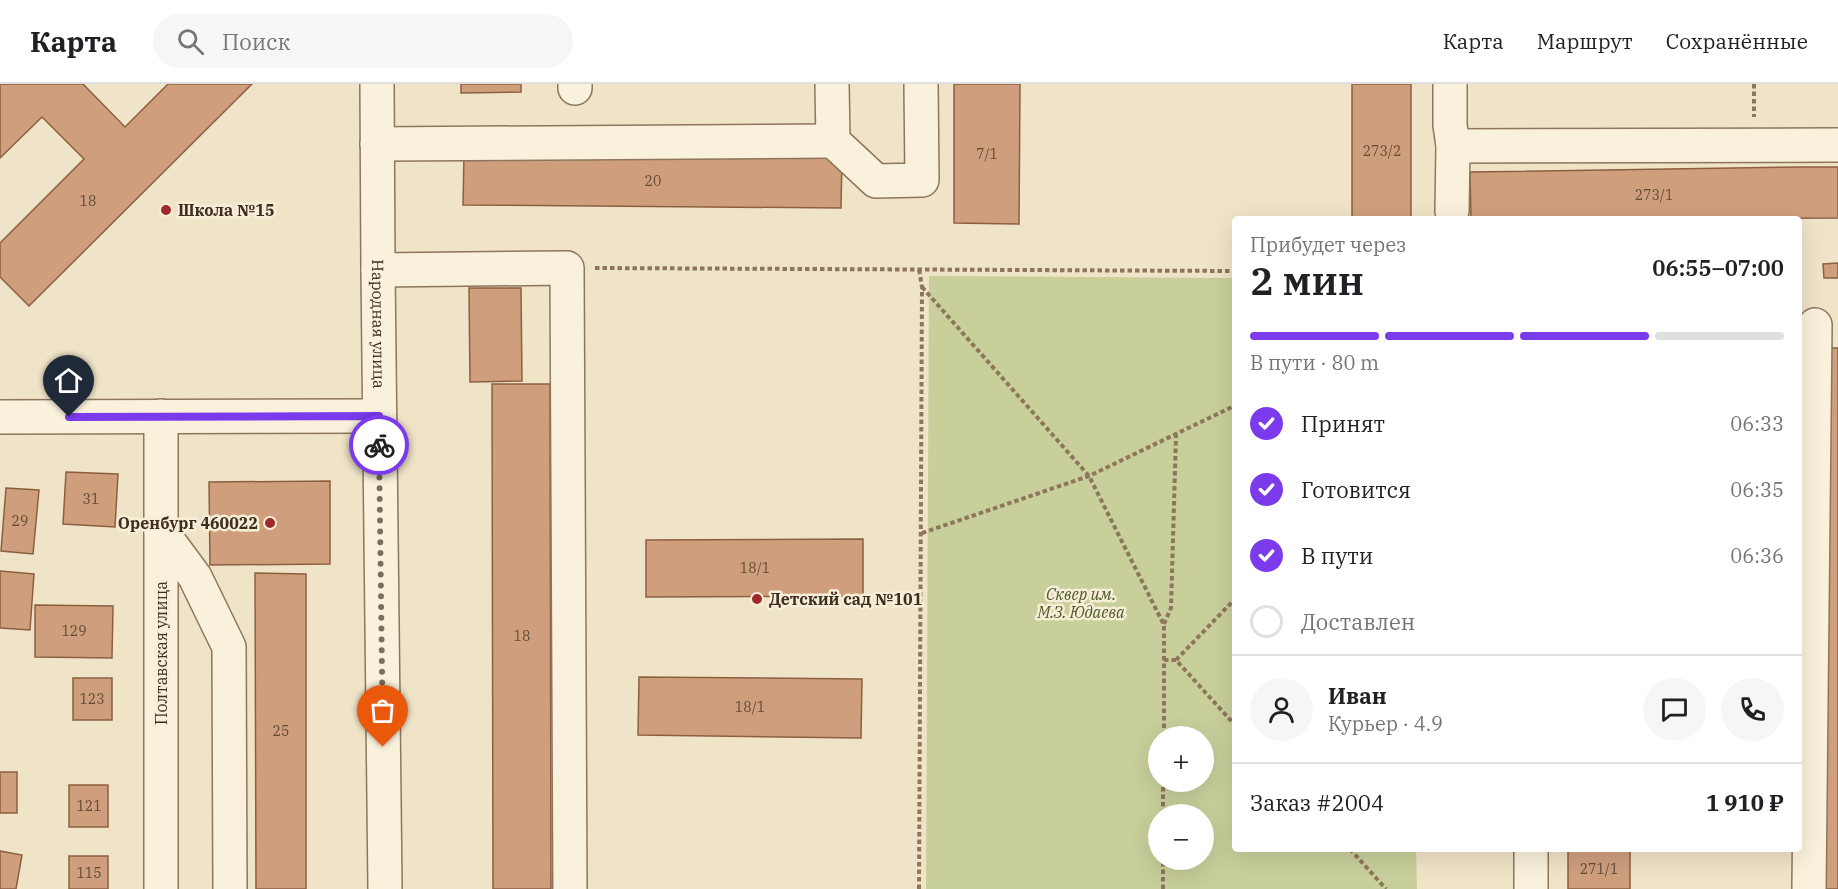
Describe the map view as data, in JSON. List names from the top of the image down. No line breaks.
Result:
{"streets":{"street":["Народная улица","Полтавская улица"]},"parks":["Сквер им. М.З. Юдаева"],"places":["Школа №15","Оренбург 460022","Детский сад №101"],"house_numbers":["273/2","7/1","20","273/1","18","31","29","18/1","129","18","123","18/1","25","121","271/1","115"],"page":{"header":"Карта","search":"Поиск","nav":["Карта","Маршрут","Сохранённые"],"heading":["2 мин","Прибудет через","06:55–07:00"],"panel":["Иван","Курьер · 4.9","Заказ #2004","1 910 ₽"],"bar":"В пути · 80 m","list":[["Принят","06:33"],["Готовится","06:35"],["В пути","06:36"],"Доставлен"],"map_buttons":["+","−"]}}
